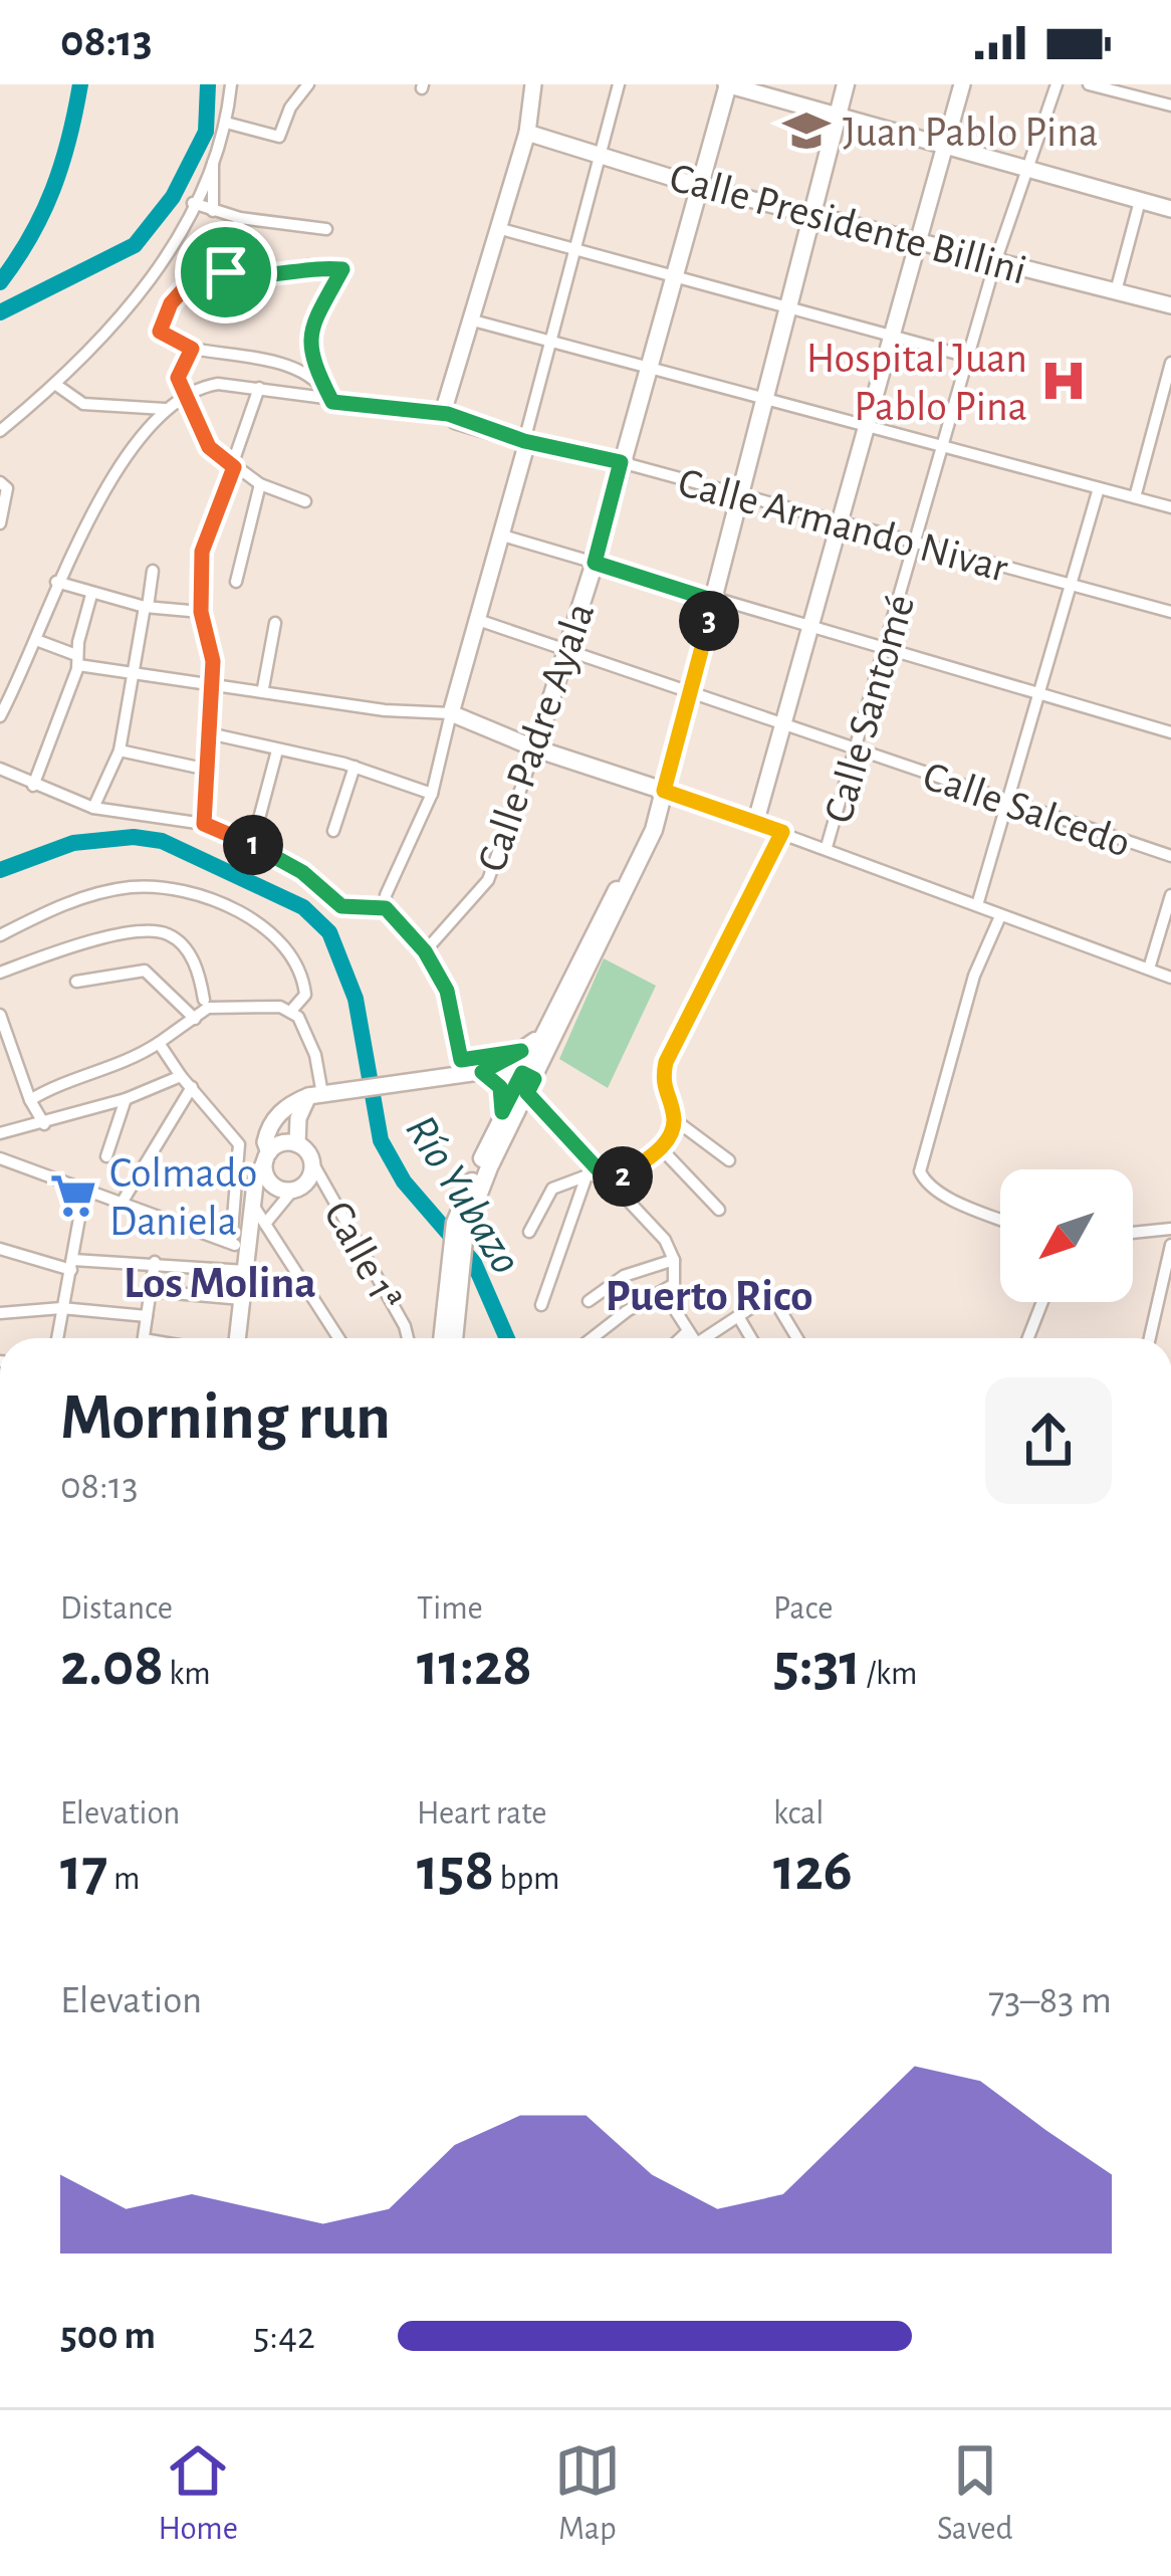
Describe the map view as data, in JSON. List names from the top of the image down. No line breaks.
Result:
{"streets":{"main road":["Calle Padre Ayala"],"street":["Calle Presidente Billini","Calle Armando Nivar","Calle Santomé","Calle Salcedo","Calle 1ª"]},"crossings":[["Calle Presidente Billini","Calle Santomé"],["Calle Presidente Billini","Calle Padre Ayala"],["Calle Armando Nivar","Calle Santomé"],["Calle Armando Nivar","Calle Padre Ayala"],["Calle Santomé","Calle Salcedo"],["Calle Padre Ayala","Calle Salcedo"]],"districts":["Los Molina","Puerto Rico"],"water":["Río Yubazo"],"places":{"school or university":["Juan Pablo Pina"],"hospital":["Hospital Juan Pablo Pina"],"supermarket":["Colmado Daniela"]},"north":"bottom left","page":{"status":"08:13","pins":["3","1","2"],"heading":["Morning run","08:13"],"stats":[["Distance","2.08 km"],["Time","11:28"],["Pace","5:31 /km"],["Elevation","17 m"],["Heart rate","158 bpm"],["kcal","126"]],"chart":["Elevation","73–83 m"],"list":[{"name":"500 m","note":"5:42"}],"tabs":["Home","Map","Saved"]}}
